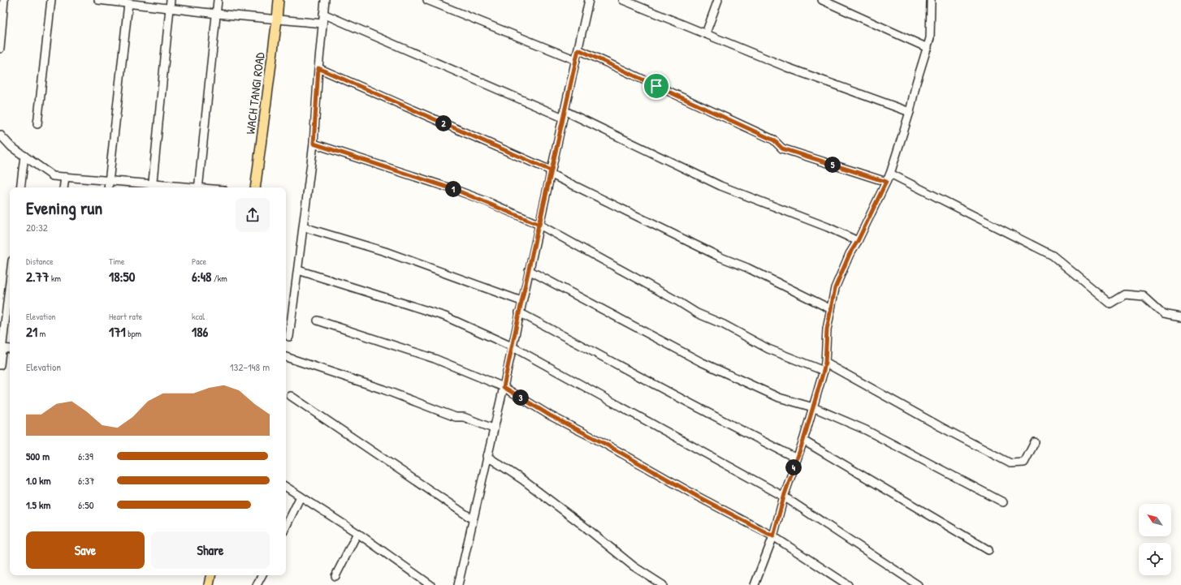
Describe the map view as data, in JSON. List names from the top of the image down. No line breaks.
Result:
{"streets":{"main road":["WACH TANGI ROAD"]},"north":"top left","page":{"pins":["2","5","1","3","4"],"heading":["Evening run","20:32"],"stats":[["Distance","2.77 km"],["Time","18:50"],["Pace","6:48 /km"],["Elevation","21 m"],["Heart rate","171 bpm"],["kcal","186"]],"chart":["Elevation","132–148 m"],"list":[{"name":"500 m","note":"6:39"},{"name":"1.0 km","note":"6:37"},{"name":"1.5 km","note":"6:50"}],"buttons":["Save","Share"]}}
